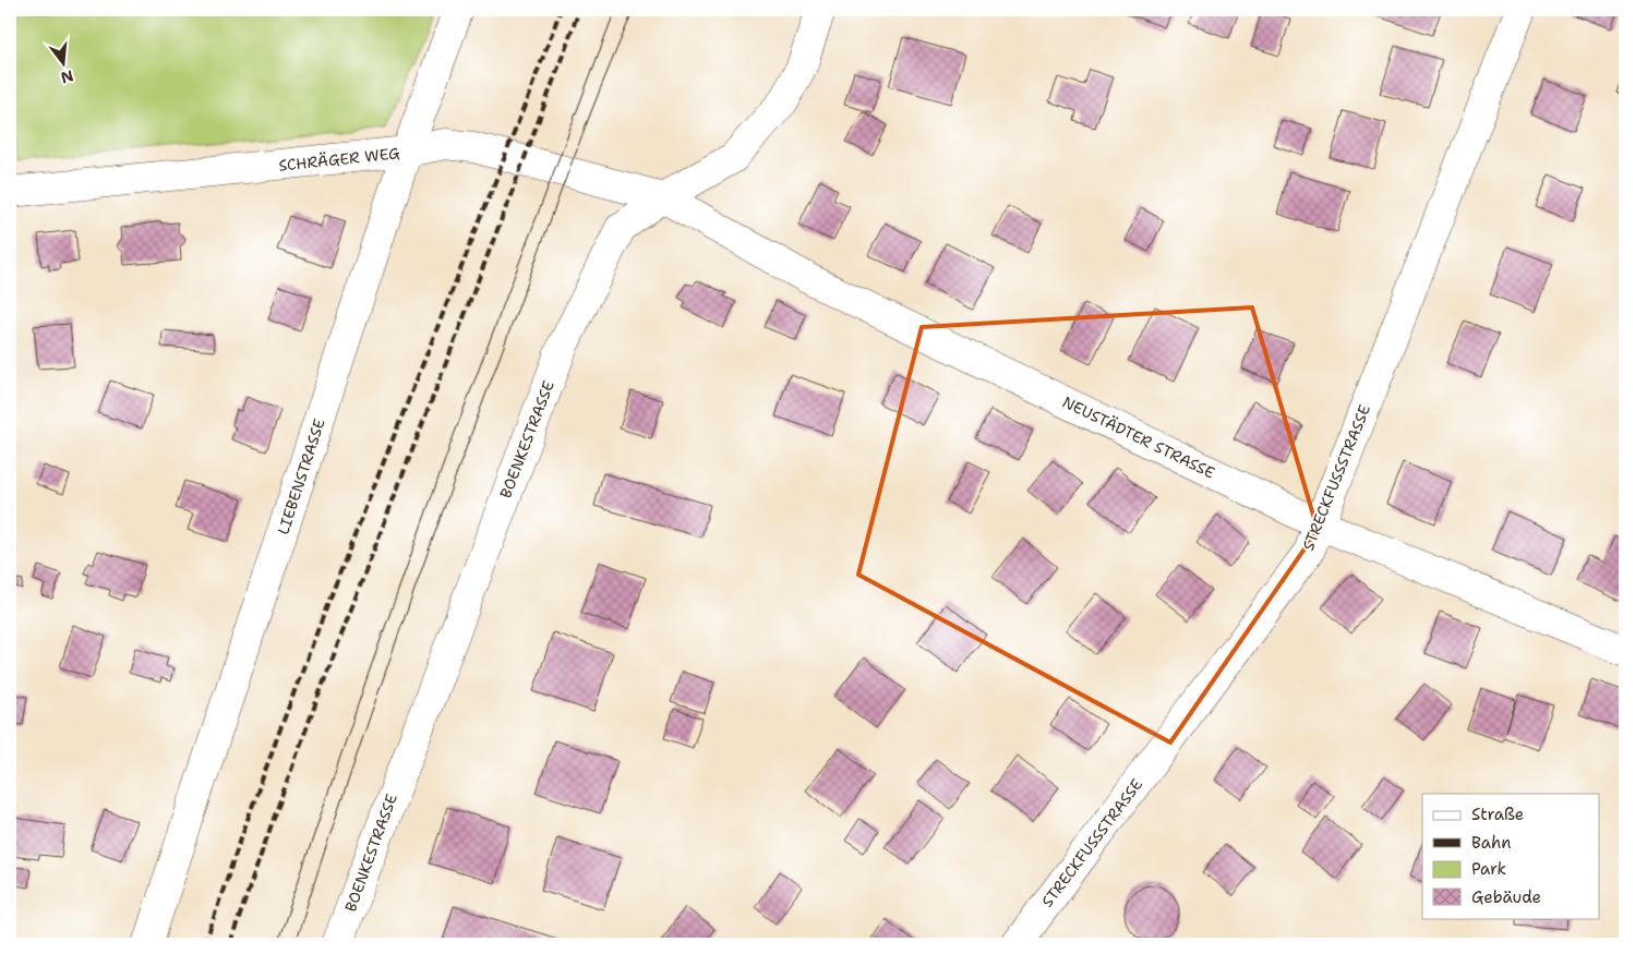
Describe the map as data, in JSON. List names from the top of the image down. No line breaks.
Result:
{"streets":{"street":["SCHRÄGER WEG","NEUSTÄDTER STRASSE","BOENKESTRASSE","LIEBENSTRASSE","STRECKFUSSSTRASSE"]},"crossings":[["SCHRÄGER WEG","NEUSTÄDTER STRASSE"],["SCHRÄGER WEG","BOENKESTRASSE"],["SCHRÄGER WEG","LIEBENSTRASSE"],["NEUSTÄDTER STRASSE","BOENKESTRASSE"],["NEUSTÄDTER STRASSE","STRECKFUSSSTRASSE"]],"legend":["Straße","Bahn","Park","Gebäude"],"north":"bottom"}
